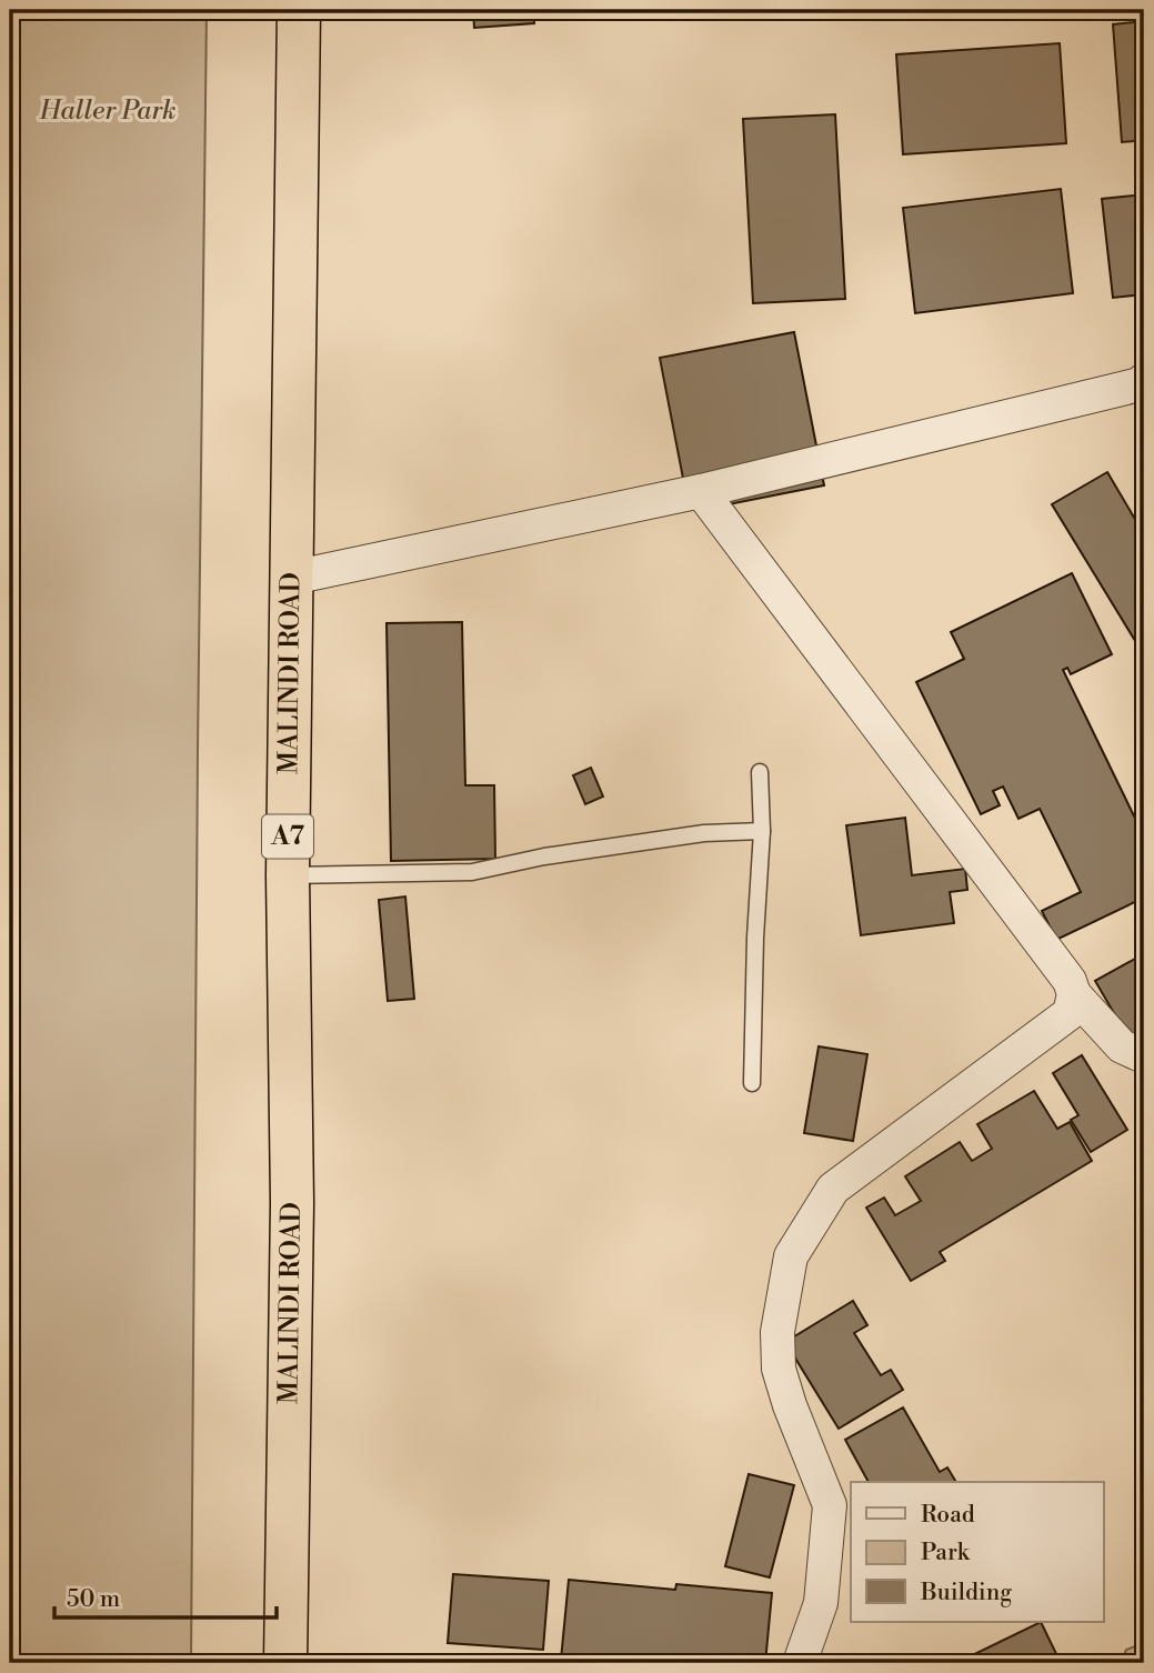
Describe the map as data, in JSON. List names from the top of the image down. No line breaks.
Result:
{"streets":{"highway":["MALINDI ROAD","A7"]},"parks":["Haller Park"],"legend":["Road","Park","Building"],"scale_bar":"50 m"}
